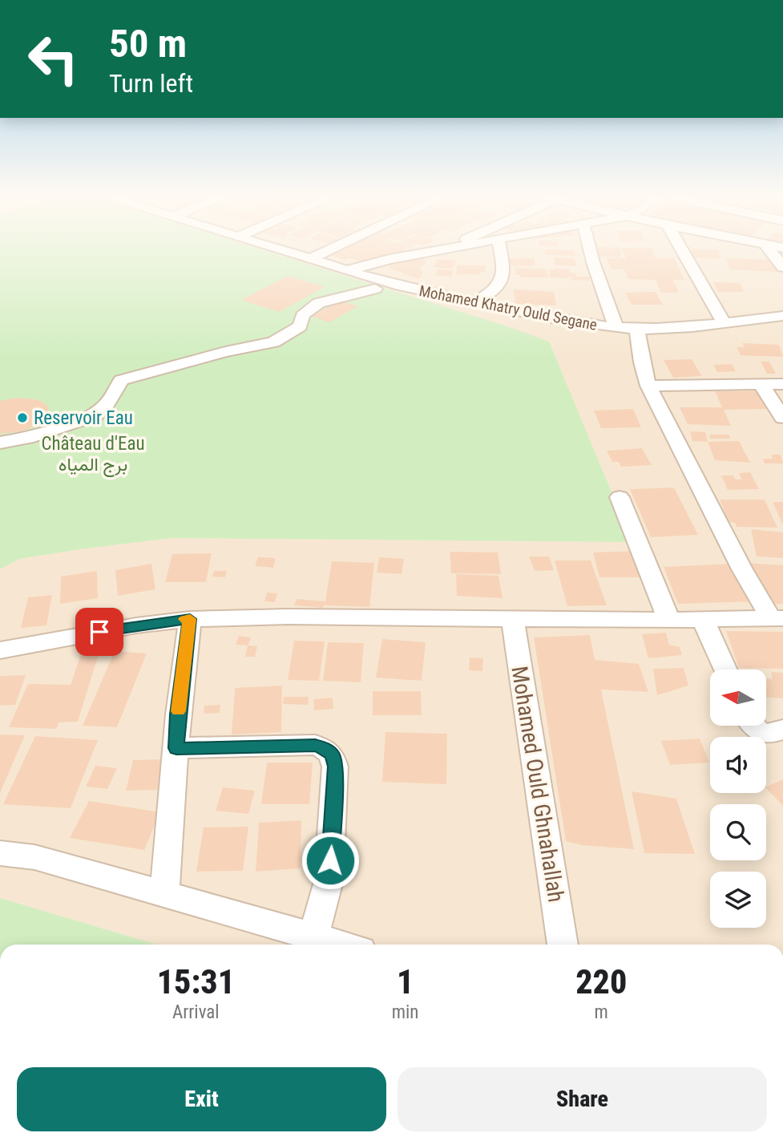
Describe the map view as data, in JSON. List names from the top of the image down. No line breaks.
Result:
{"streets":{"street":["Mohamed Khatry Ould Segane","Mohamed Ould Ghnahallah"]},"parks":["Château d'Eau برج المياه"],"places":["Reservoir Eau"],"north":"left","page":{"turn":["50 m","Turn left"],"eta":["15:31","Arrival","1","min","220","m"],"buttons":["Exit","Share"]}}
